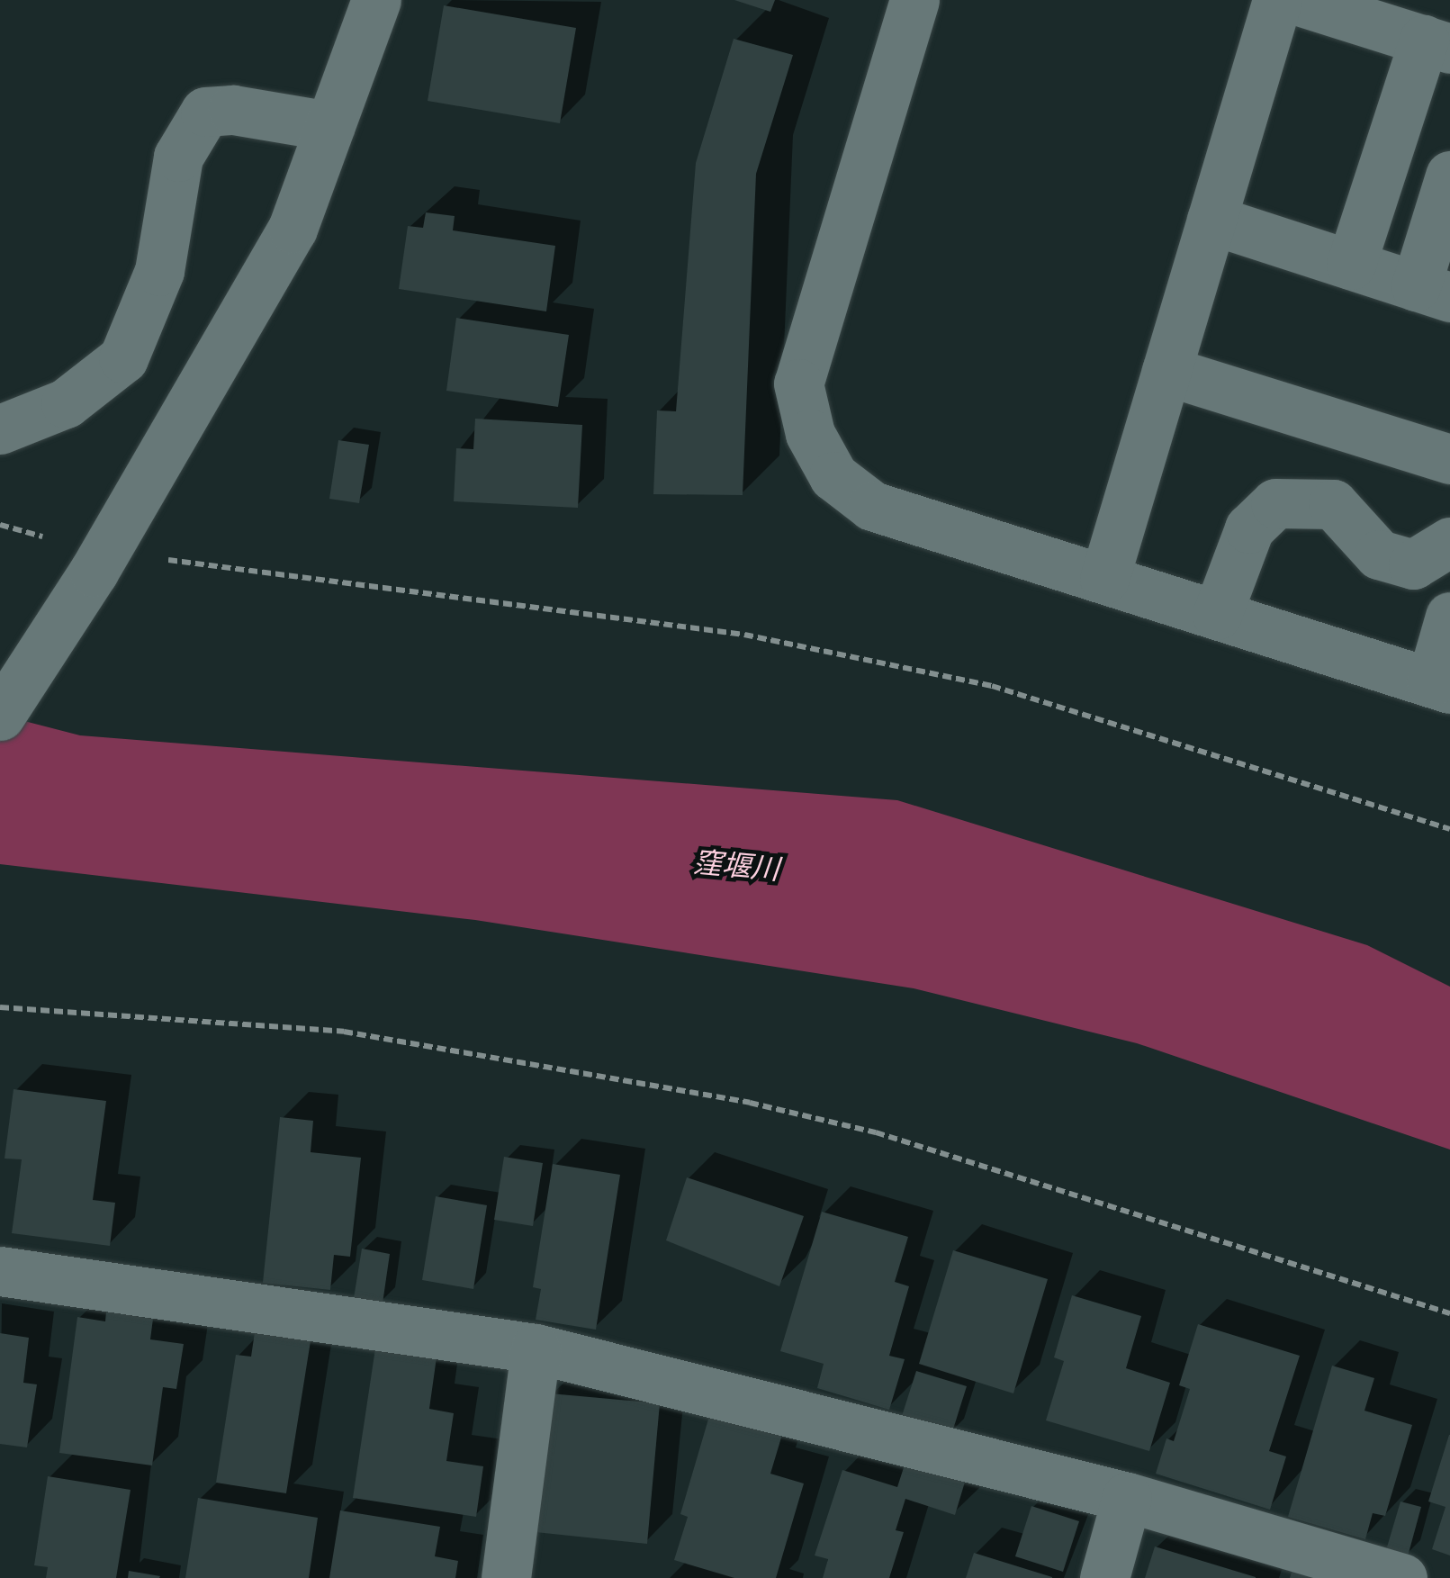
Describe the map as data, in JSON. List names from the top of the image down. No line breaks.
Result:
{"water":["窪堰川"]}
